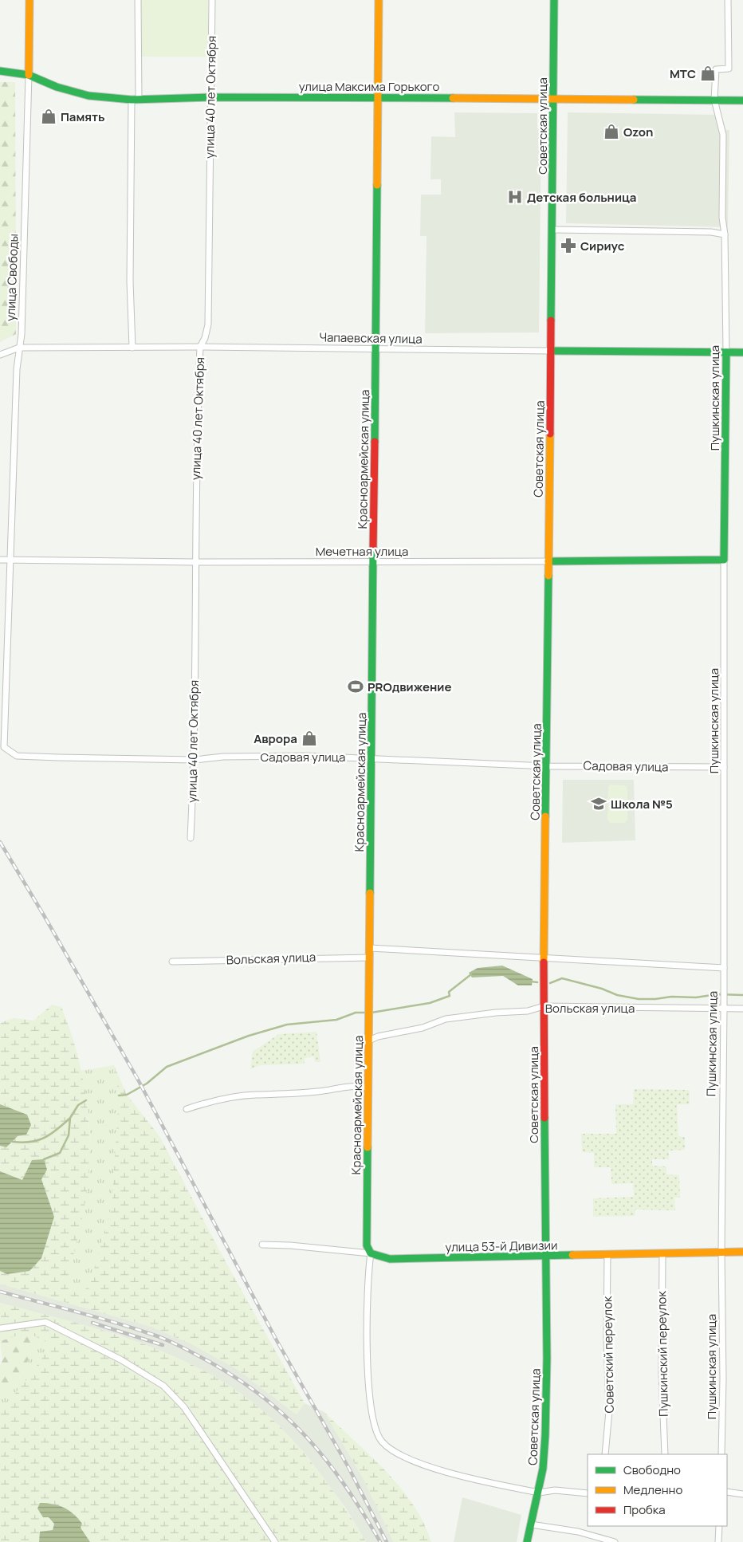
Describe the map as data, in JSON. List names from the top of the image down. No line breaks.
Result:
{"streets":{"street":["улица Максима Горького","улица 40 лет Октября","Советская улица","улица Свободы","Чапаевская улица","Пушкинская улица","Красноармейская улица","Мечетная улица","Садовая улица","Вольская улица","улица 53-й Дивизии","Пушкинский переулок","Советский переулок"]},"crossings":[["улица Максима Горького","улица 40 лет Октября"],["улица Максима Горького","Советская улица"],["улица Максима Горького","улица Свободы"],["улица Максима Горького","Пушкинская улица"],["улица Максима Горького","Красноармейская улица"],["улица 40 лет Октября","Чапаевская улица"],["улица 40 лет Октября","Мечетная улица"],["улица 40 лет Октября","Садовая улица"],["Советская улица","Чапаевская улица"],["Советская улица","Красноармейская улица"],["Советская улица","Мечетная улица"],["Советская улица","Садовая улица"],["Советская улица","Вольская улица"],["Советская улица","улица 53-й Дивизии"],["улица Свободы","Чапаевская улица"],["улица Свободы","Мечетная улица"],["улица Свободы","Садовая улица"],["Чапаевская улица","Пушкинская улица"],["Чапаевская улица","Красноармейская улица"],["Пушкинская улица","Мечетная улица"],["Пушкинская улица","Садовая улица"],["Пушкинская улица","Вольская улица"],["Пушкинская улица","улица 53-й Дивизии"],["Красноармейская улица","Мечетная улица"],["Красноармейская улица","Садовая улица"],["Красноармейская улица","Вольская улица"],["Красноармейская улица","улица 53-й Дивизии"],["улица 53-й Дивизии","Пушкинский переулок"],["улица 53-й Дивизии","Советский переулок"]],"places":{"shop":["МТС","Память","Ozon","Аврора"],"hospital":["Детская больница"],"pharmacy":["Сириус"],"sports":["PROдвижение"],"school or university":["Школа №5"]},"legend":["Свободно","Медленно","Пробка"]}
